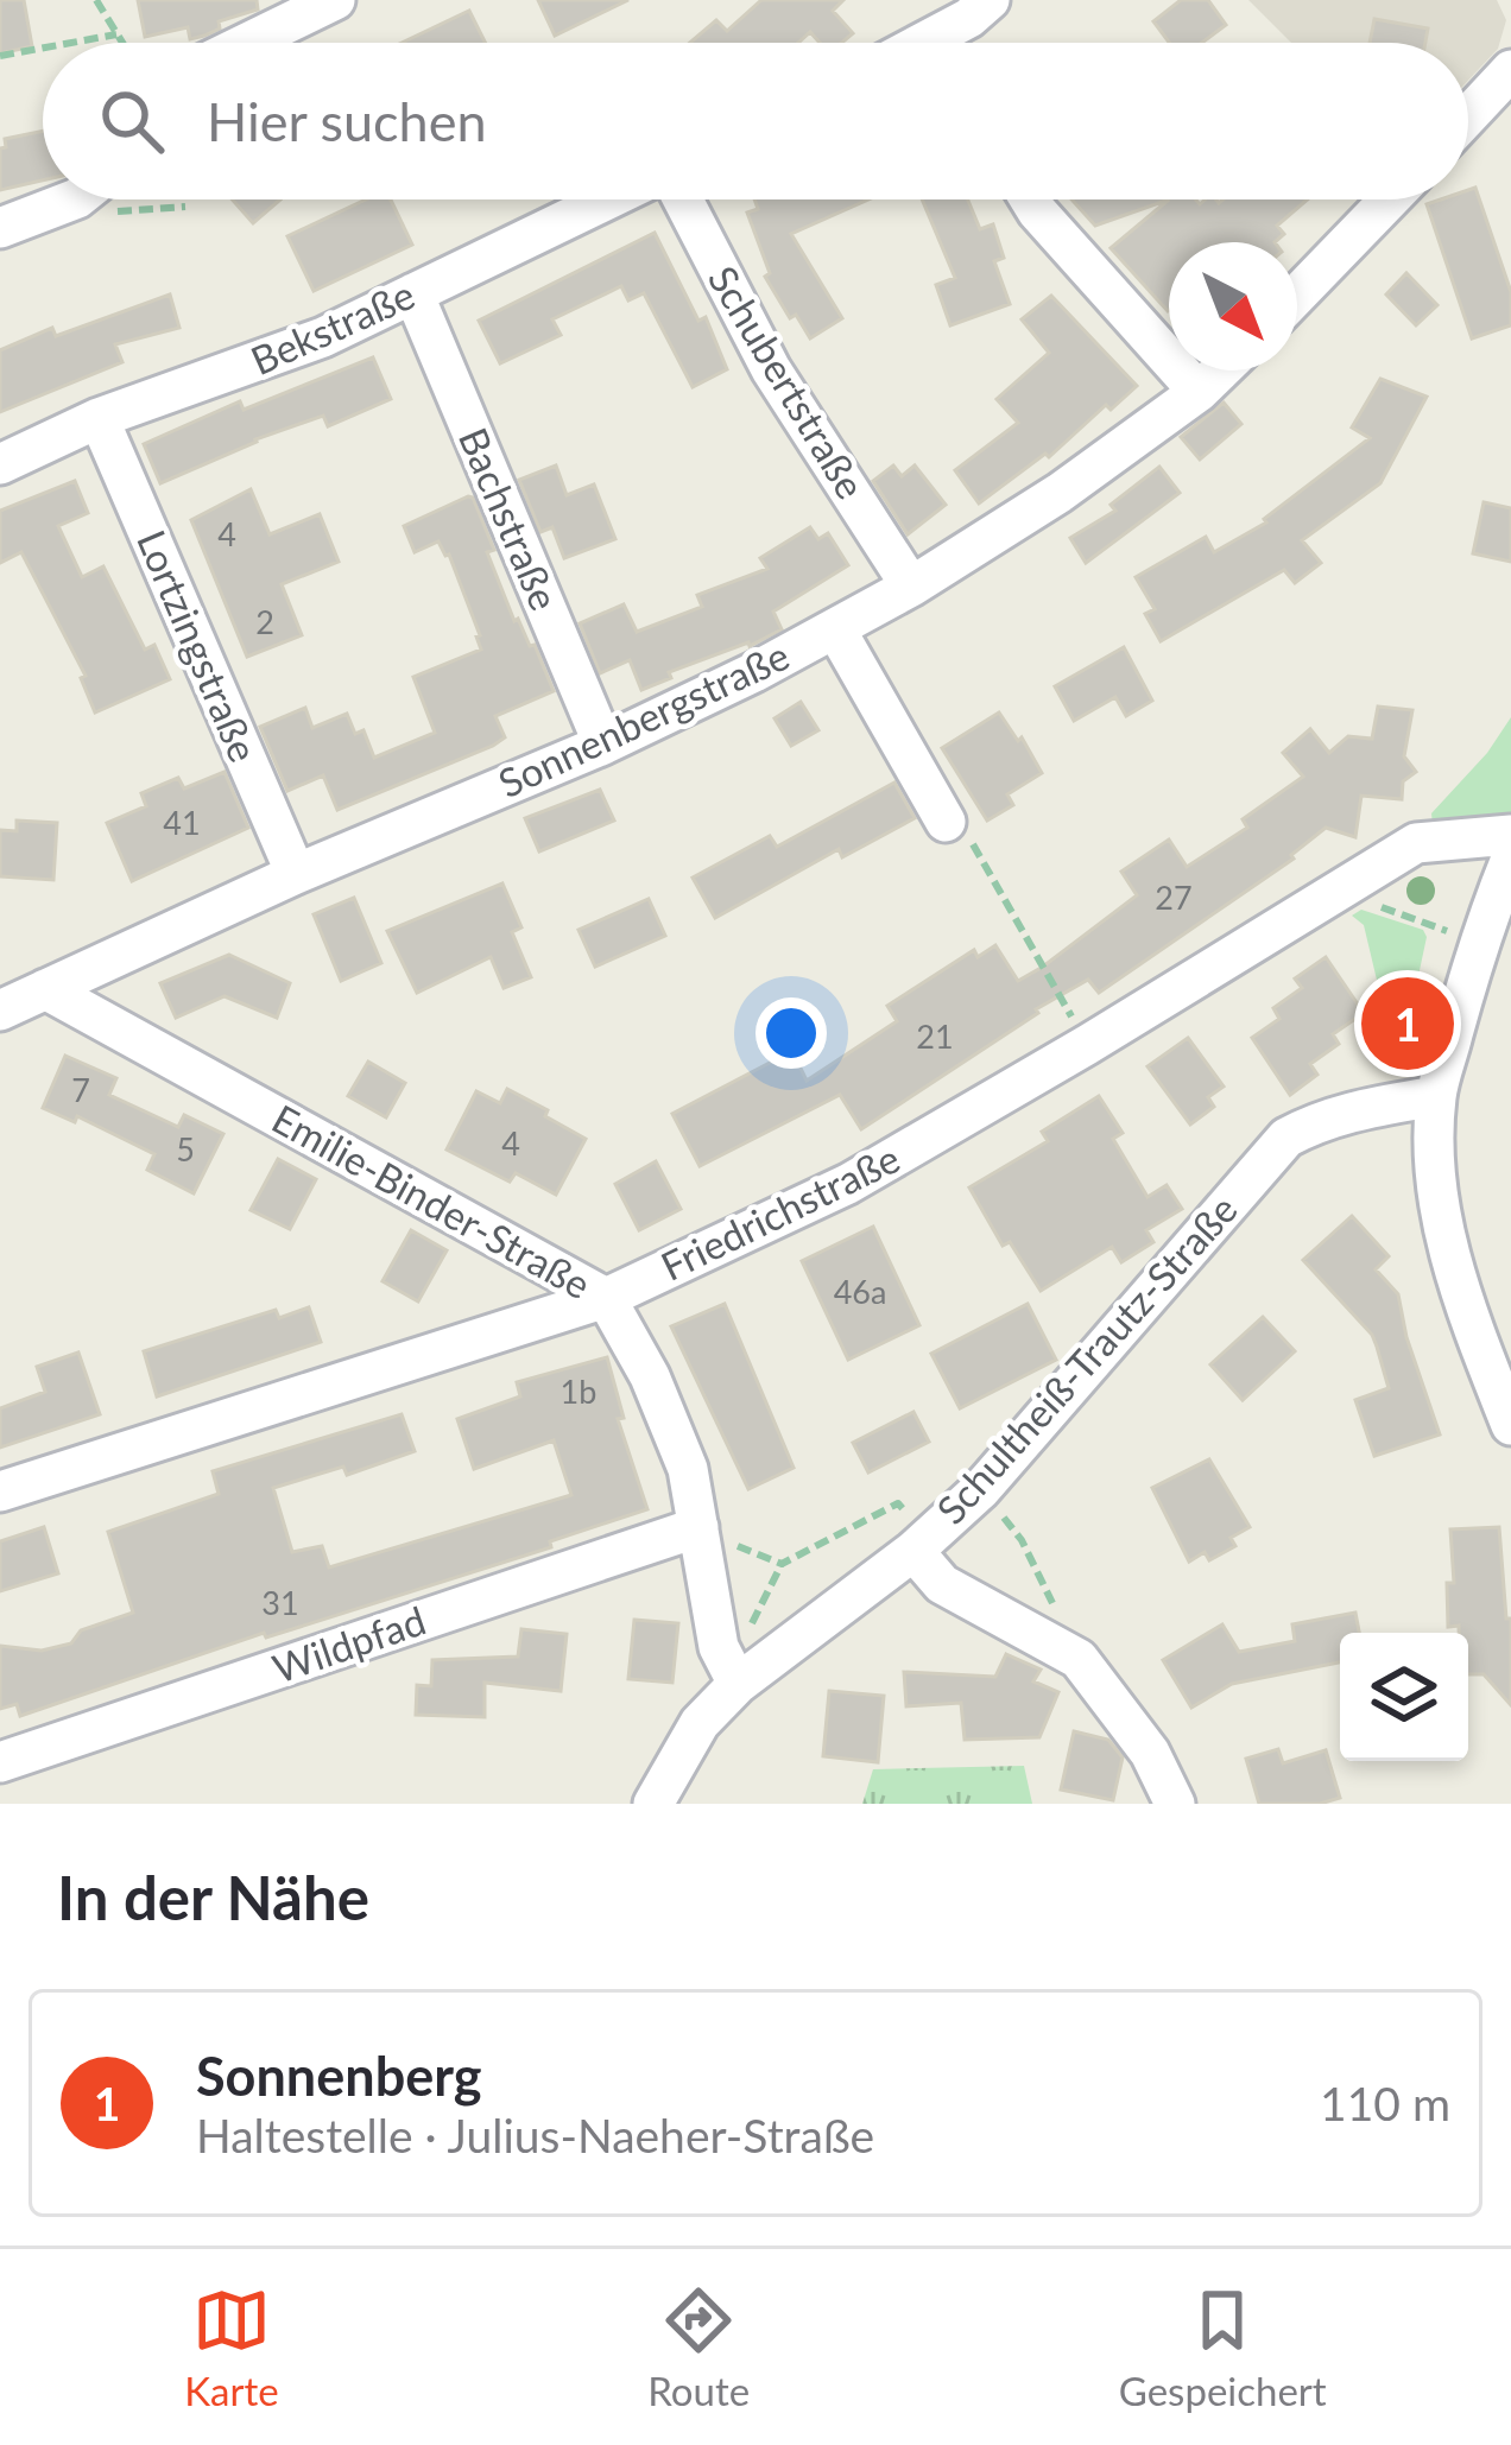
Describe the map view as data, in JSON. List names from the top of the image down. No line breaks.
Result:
{"streets":{"street":["Bekstraße","Schubertstraße","Bachstraße","Lortzingstraße","Sonnenbergstraße","Emilie-Binder-Straße","Friedrichstraße","Schultheiß-Trautz-Straße","Wildpfad"]},"crossings":[["Bekstraße","Bachstraße"],["Bekstraße","Lortzingstraße"],["Schubertstraße","Sonnenbergstraße"],["Bachstraße","Sonnenbergstraße"],["Lortzingstraße","Sonnenbergstraße"],["Sonnenbergstraße","Emilie-Binder-Straße"],["Emilie-Binder-Straße","Friedrichstraße"],["Emilie-Binder-Straße","Schultheiß-Trautz-Straße"],["Emilie-Binder-Straße","Wildpfad"]],"house_numbers":["4","2","41","27","21","7","4","5","46a","1b","31"],"north":"bottom right","page":{"search":"Hier suchen","pins":"1","heading":"In der Nähe","list":[{"mark":"1","name":"Sonnenberg","note":"Haltestelle · Julius-Naeher-Straße","value":"110 m"}],"nav":["Karte","Route","Gespeichert"]}}
